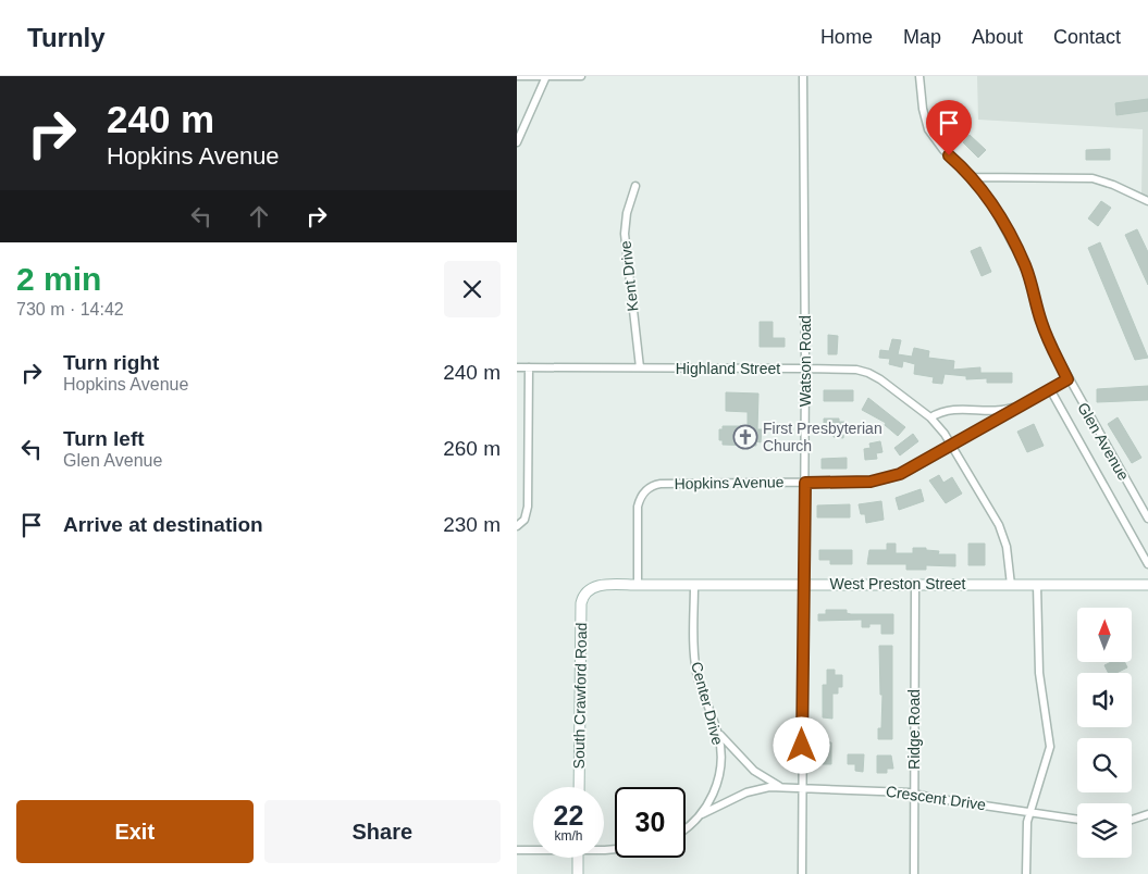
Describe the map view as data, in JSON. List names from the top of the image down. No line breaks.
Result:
{"streets":{"street":["Kent Drive","Watson Road","Highland Street","Glen Avenue","Hopkins Avenue","West Preston Street","South Crawford Road","Center Drive","Ridge Road","Crescent Drive"]},"crossings":[["Kent Drive","Highland Street"],["Watson Road","Highland Street"],["Watson Road","Hopkins Avenue"],["Watson Road","West Preston Street"],["Watson Road","Crescent Drive"],["Highland Street","Hopkins Avenue"],["Highland Street","West Preston Street"],["Glen Avenue","Hopkins Avenue"],["Hopkins Avenue","West Preston Street"],["West Preston Street","South Crawford Road"],["West Preston Street","Center Drive"],["West Preston Street","Ridge Road"],["Center Drive","Crescent Drive"],["Ridge Road","Crescent Drive"]],"places":{"church":["First Presbyterian Church"]},"north":"top","page":{"header":"Turnly","nav":["Home","Map","About","Contact"],"turn":["240 m","Hopkins Avenue"],"heading":["2 min","730 m · 14:42"],"list":[{"name":"Turn right","note":"Hopkins Avenue","value":"240 m"},{"name":"Turn left","note":"Glen Avenue","value":"260 m"},{"name":"Arrive at destination","value":"230 m"}],"speed":"22 km/h","limit":"30","buttons":["Exit","Share"]}}
